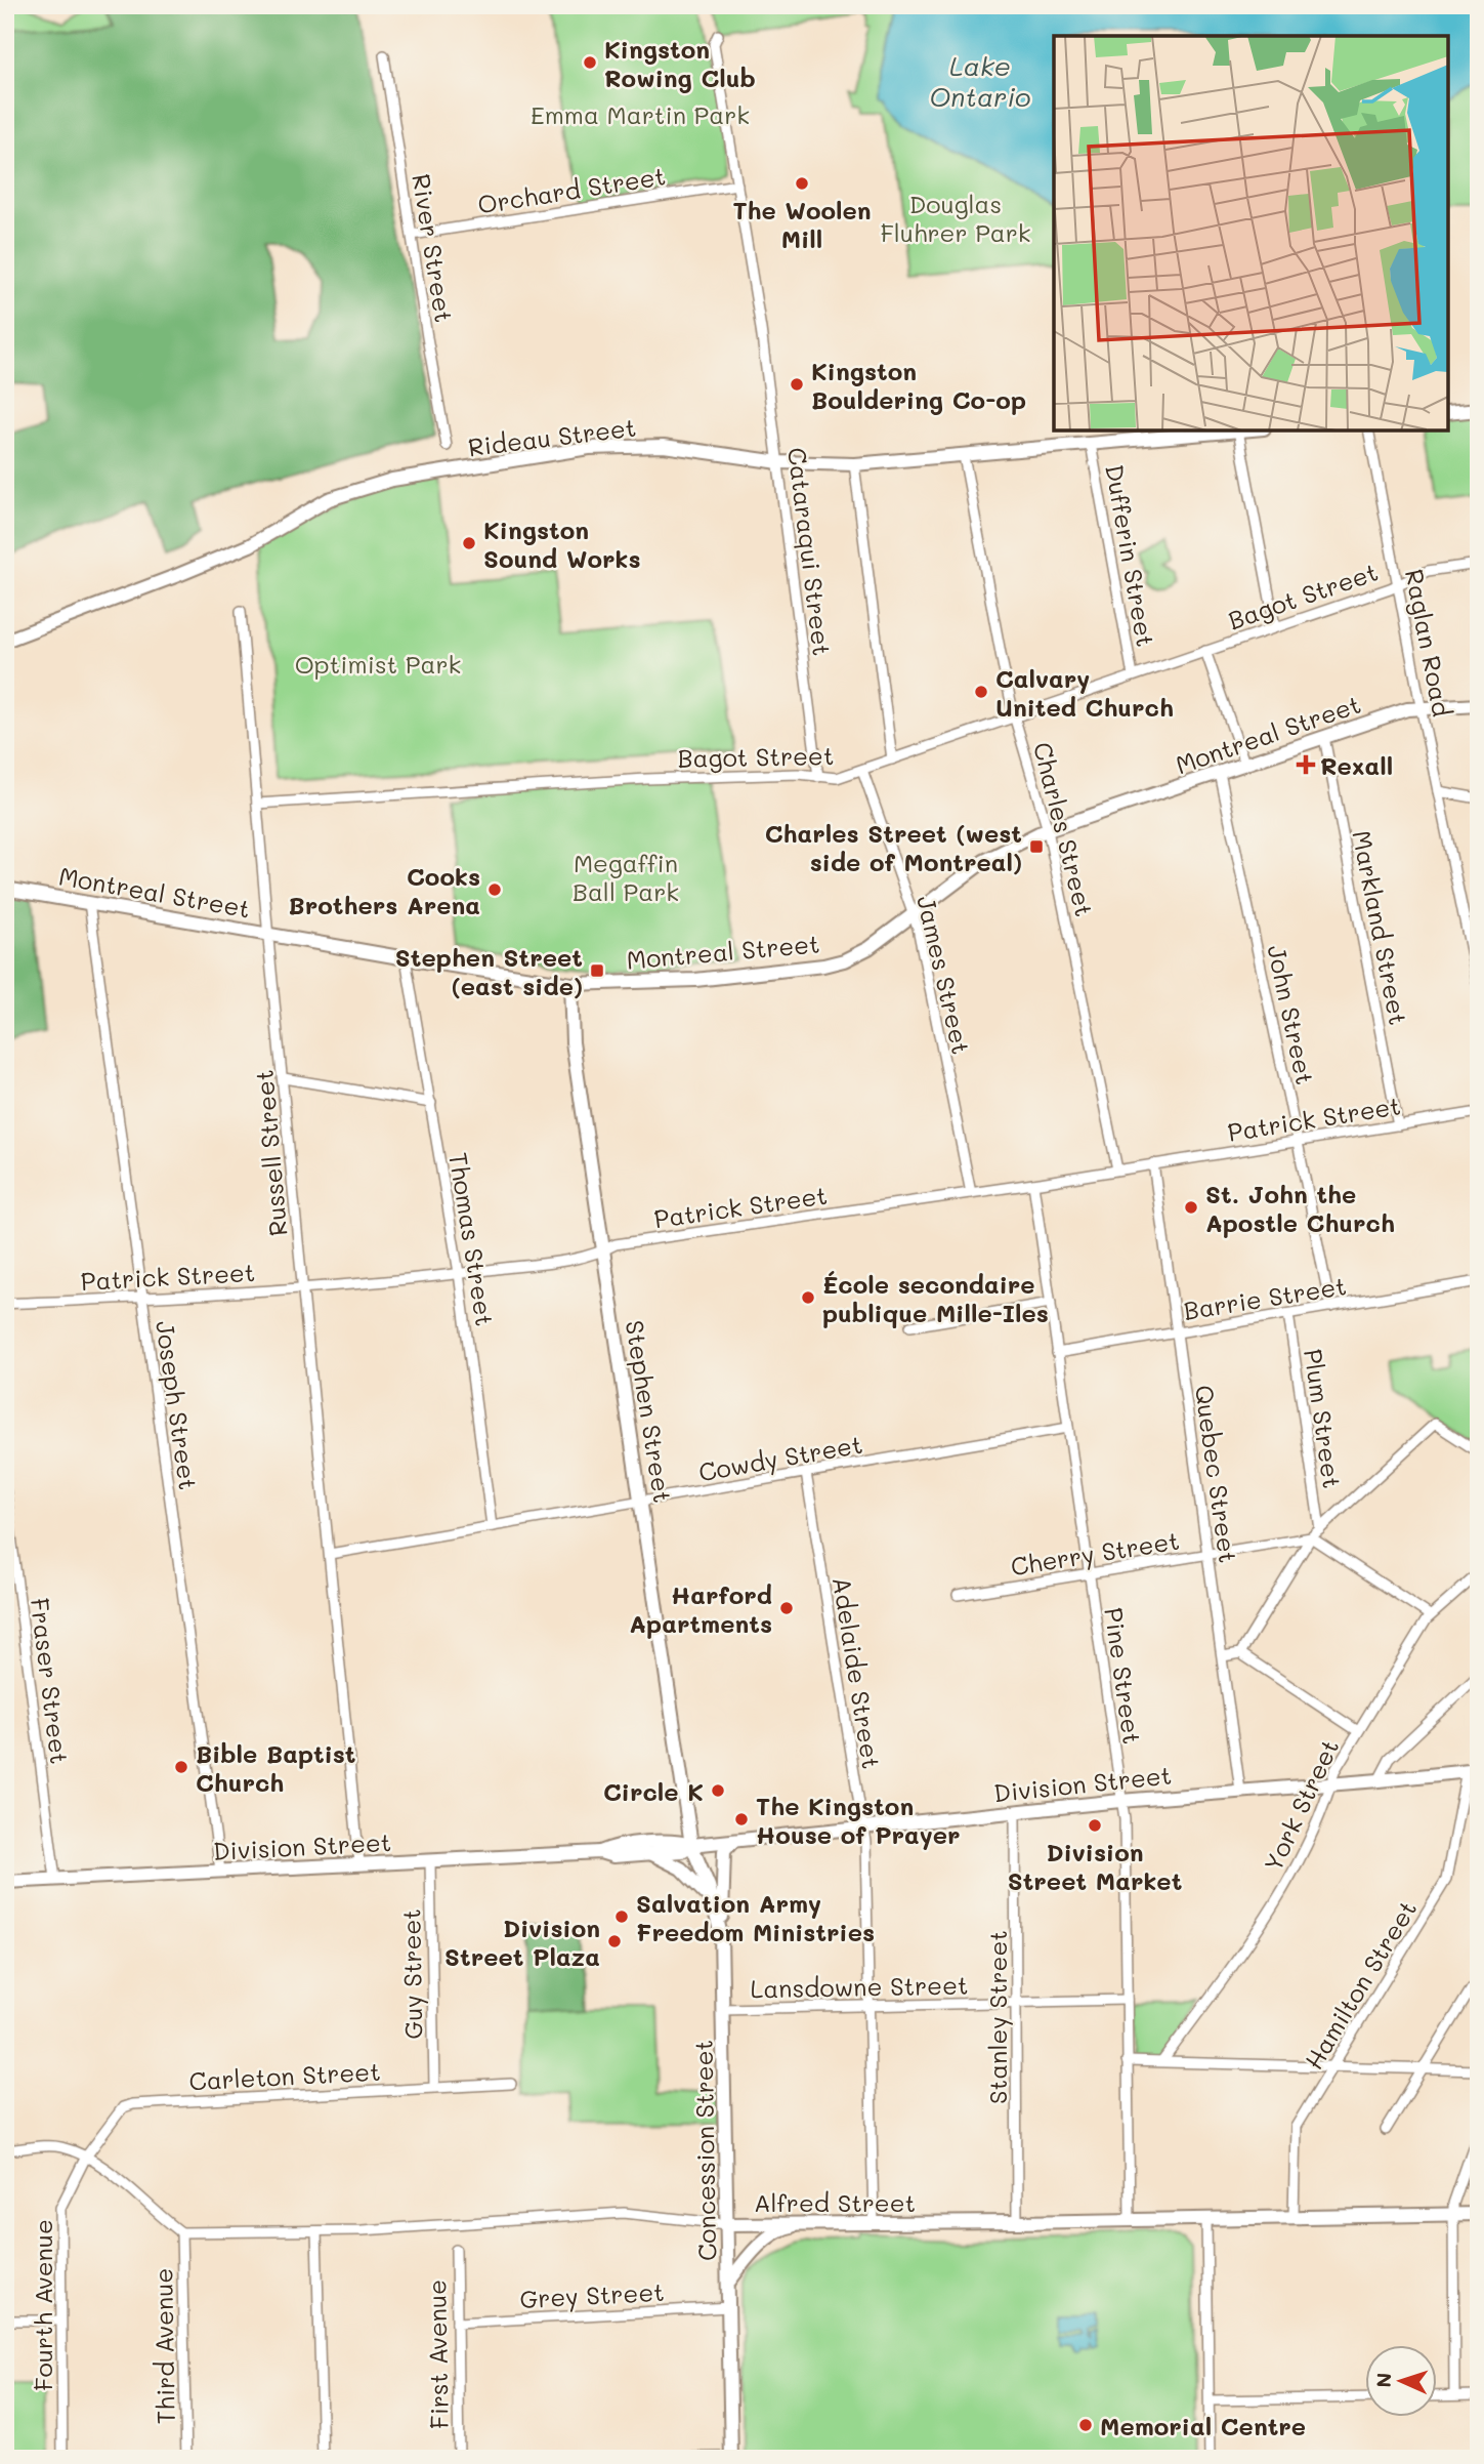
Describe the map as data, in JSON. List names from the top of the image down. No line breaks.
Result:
{"streets":{"main road":["Rideau Street","Montreal Street","Stephen Street","Division Street","Concession Street","Alfred Street"],"street":["Orchard Street","River Street","Cataraqui Street","Dufferin Street","Bagot Street","Raglan Road","Charles Street","Markland Street","James Street","John Street","Patrick Street","Russell Street","Thomas Street","Barrie Street","Joseph Street","Plum Street","Cowdy Street","Quebec Street","Cherry Street","Adelaide Street","Pine Street","Fraser Street","York Street","Guy Street","Hamilton Street","Lansdowne Street","Stanley Street","Carleton Street","Grey Street","Fourth Avenue","Third Avenue","First Avenue"]},"crossings":[["Orchard Street","River Street"],["Orchard Street","Cataraqui Street"],["Rideau Street","Cataraqui Street"],["Rideau Street","Dufferin Street"],["Rideau Street","Charles Street"],["Cataraqui Street","Bagot Street"],["Dufferin Street","Bagot Street"],["Bagot Street","Raglan Road"],["Bagot Street","Charles Street"],["Bagot Street","James Street"],["Bagot Street","Russell Street"],["Raglan Road","Montreal Street"],["Montreal Street","Charles Street"],["Montreal Street","Markland Street"],["Montreal Street","James Street"],["Montreal Street","John Street"],["Montreal Street","Russell Street"],["Montreal Street","Thomas Street"],["Montreal Street","Joseph Street"],["Montreal Street","Stephen Street"],["Charles Street","Patrick Street"],["Markland Street","Patrick Street"],["James Street","Patrick Street"],["John Street","Patrick Street"],["John Street","Barrie Street"],["Patrick Street","Russell Street"],["Patrick Street","Thomas Street"],["Patrick Street","Joseph Street"],["Patrick Street","Stephen Street"],["Patrick Street","Quebec Street"],["Patrick Street","Pine Street"],["Russell Street","Cowdy Street"],["Russell Street","Division Street"],["Thomas Street","Cowdy Street"],["Barrie Street","Plum Street"],["Barrie Street","Quebec Street"],["Barrie Street","Pine Street"],["Joseph Street","Division Street"],["Stephen Street","Cowdy Street"],["Stephen Street","Division Street"],["Stephen Street","Concession Street"],["Cowdy Street","Adelaide Street"],["Cowdy Street","Pine Street"],["Quebec Street","Cherry Street"],["Quebec Street","Division Street"],["Cherry Street","Pine Street"],["Adelaide Street","Division Street"],["Adelaide Street","Lansdowne Street"],["Adelaide Street","Alfred Street"],["Pine Street","Division Street"],["Pine Street","Lansdowne Street"],["Pine Street","Alfred Street"],["Fraser Street","Division Street"],["Division Street","York Street"],["Division Street","Guy Street"],["Division Street","Hamilton Street"],["Division Street","Stanley Street"],["Division Street","Concession Street"],["Guy Street","Carleton Street"],["Hamilton Street","Alfred Street"],["Lansdowne Street","Stanley Street"],["Lansdowne Street","Concession Street"],["Stanley Street","Alfred Street"],["Carleton Street","Fourth Avenue"],["Concession Street","Alfred Street"],["Concession Street","Grey Street"],["Alfred Street","Third Avenue"],["Grey Street","First Avenue"]],"water":["Lake Ontario"],"parks":["Emma Martin Park","Douglas Fluhrer Park","Optimist Park","Megaffin Ball Park"],"places":{"other":["Kingston Rowing Club","The Woolen Mill","Kingston Bouldering Co-op","Kingston Sound Works","Calvary United Church","Cooks Brothers Arena","St. John the Apostle Church","École secondaire publique Mille-Iles","Harford Apartments","Bible Baptist Church","Circle K","The Kingston House of Prayer","Division Street Market","Salvation Army Freedom Ministries","Division Street Plaza","Memorial Centre"],"health":["Rexall"],"transit":["Charles Street (west side of Montreal)","Stephen Street (east side)"]},"north":"left"}
